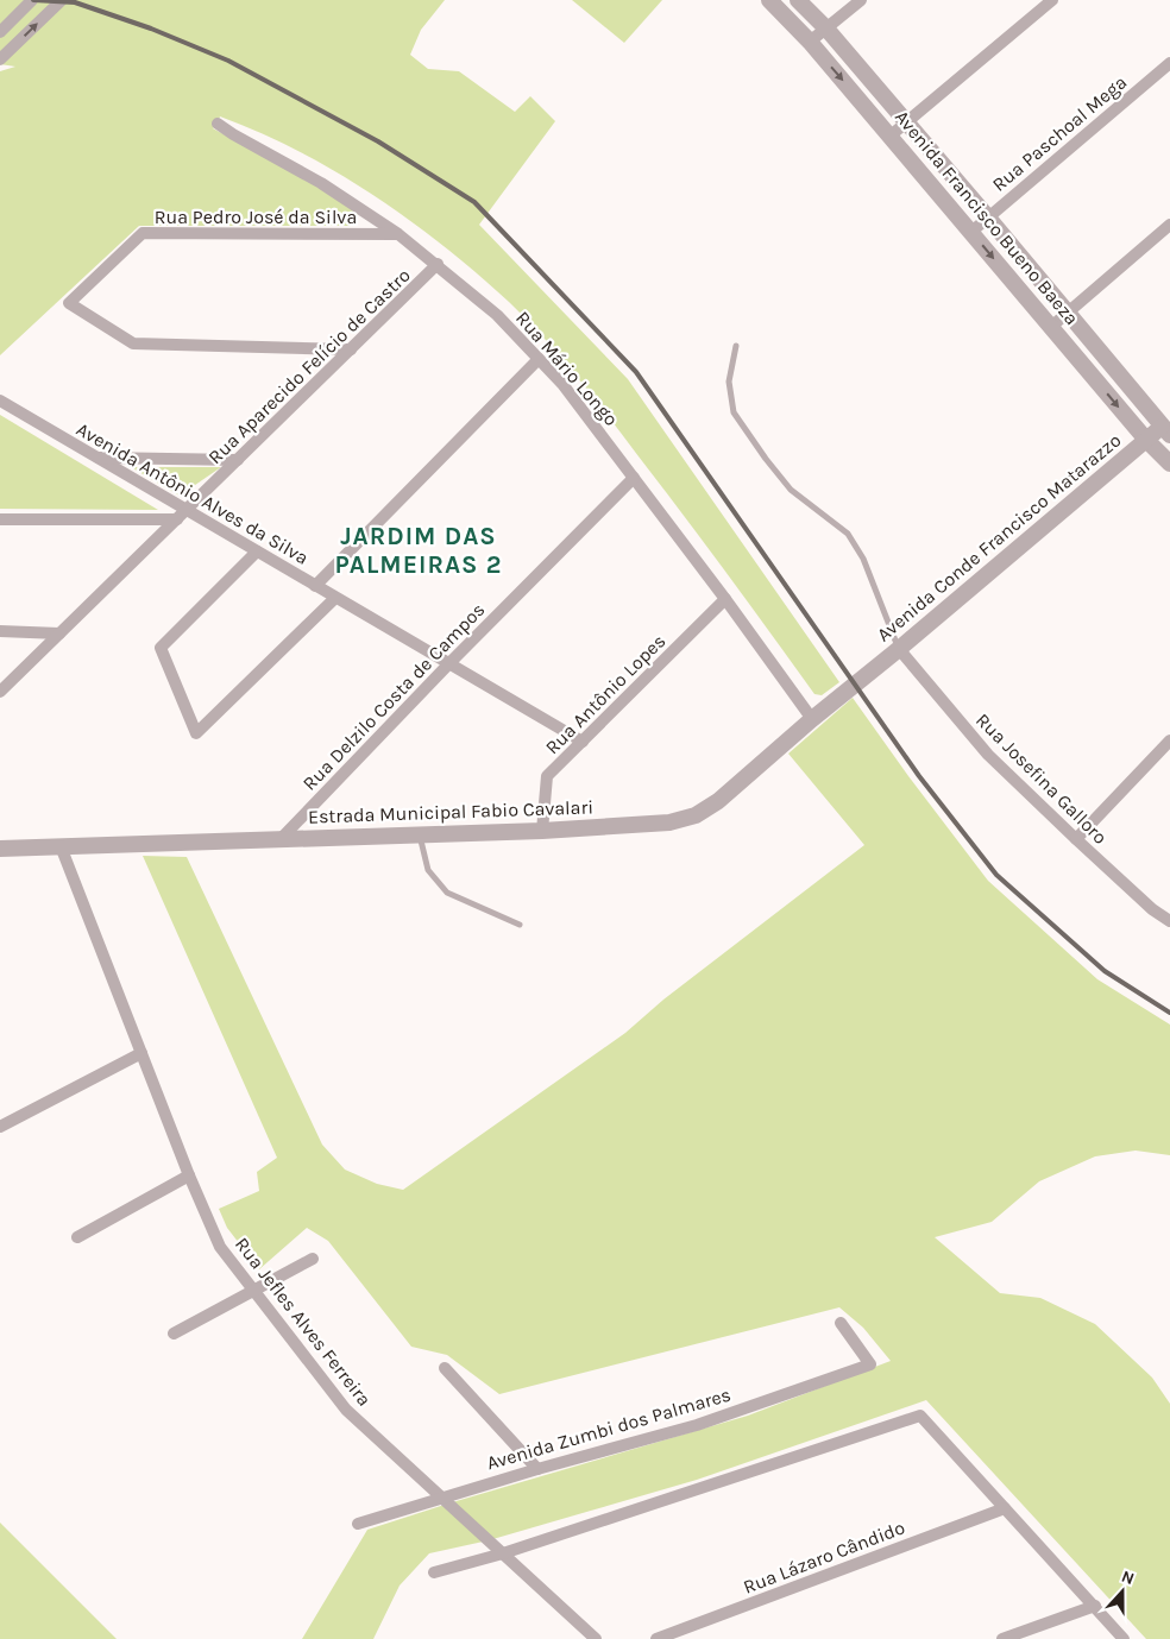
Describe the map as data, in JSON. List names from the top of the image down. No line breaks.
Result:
{"streets":{"street":["Rua Paschoal Mega","Rua Pedro José da Silva","Avenida Francisco Bueno Baeza","Rua Aparecido Felício de Castro","Rua Mário Longo","Avenida Antônio Alves da Silva","Avenida Conde Francisco Matarazzo","Rua Antônio Lopes","Rua Delzilo Costa de Campos","Rua Josefina Galloro","Estrada Municipal Fabio Cavalari","Rua Jefles Alves Ferreira","Avenida Zumbi dos Palmares","Rua Lázaro Cândido"]},"crossings":[["Rua Paschoal Mega","Avenida Francisco Bueno Baeza"],["Rua Pedro José da Silva","Rua Aparecido Felício de Castro"],["Rua Pedro José da Silva","Rua Mário Longo"],["Avenida Francisco Bueno Baeza","Avenida Conde Francisco Matarazzo"],["Rua Aparecido Felício de Castro","Rua Mário Longo"],["Rua Aparecido Felício de Castro","Avenida Antônio Alves da Silva"],["Rua Mário Longo","Rua Antônio Lopes"],["Rua Mário Longo","Rua Delzilo Costa de Campos"],["Rua Mário Longo","Estrada Municipal Fabio Cavalari"],["Avenida Antônio Alves da Silva","Rua Antônio Lopes"],["Avenida Antônio Alves da Silva","Rua Delzilo Costa de Campos"],["Avenida Conde Francisco Matarazzo","Rua Josefina Galloro"],["Avenida Conde Francisco Matarazzo","Estrada Municipal Fabio Cavalari"],["Rua Antônio Lopes","Estrada Municipal Fabio Cavalari"],["Rua Delzilo Costa de Campos","Estrada Municipal Fabio Cavalari"],["Estrada Municipal Fabio Cavalari","Rua Jefles Alves Ferreira"],["Rua Jefles Alves Ferreira","Avenida Zumbi dos Palmares"]],"districts":["JARDIM DAS PALMEIRAS 2"],"north":"top"}
